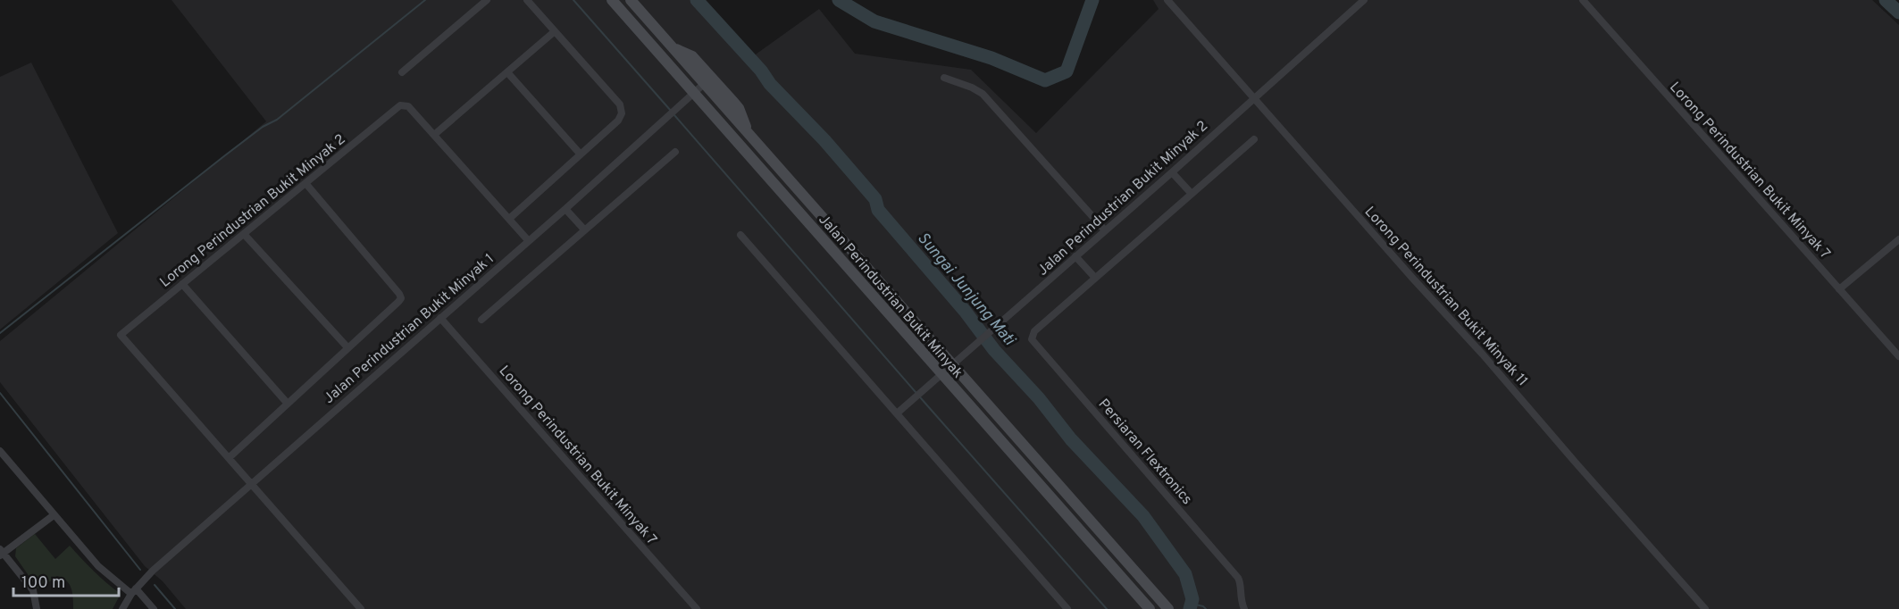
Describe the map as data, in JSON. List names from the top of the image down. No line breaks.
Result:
{"streets":{"main road":["Jalan Perindustrian Bukit Minyak"],"street":["Lorong Perindustrian Bukit Minyak 7","Jalan Perindustrian Bukit Minyak 2","Lorong Perindustrian Bukit Minyak 2","Lorong Perindustrian Bukit Minyak 11","Jalan Perindustrian Bukit Minyak 1","Persiaran Flextronics"]},"crossings":[["Lorong Perindustrian Bukit Minyak 7","Jalan Perindustrian Bukit Minyak 1"],["Jalan Perindustrian Bukit Minyak 2","Jalan Perindustrian Bukit Minyak"],["Jalan Perindustrian Bukit Minyak 2","Lorong Perindustrian Bukit Minyak 11"],["Jalan Perindustrian Bukit Minyak","Jalan Perindustrian Bukit Minyak 1"]],"water":["Sungai Junjung Mati"],"scale_bar":"100 m"}
